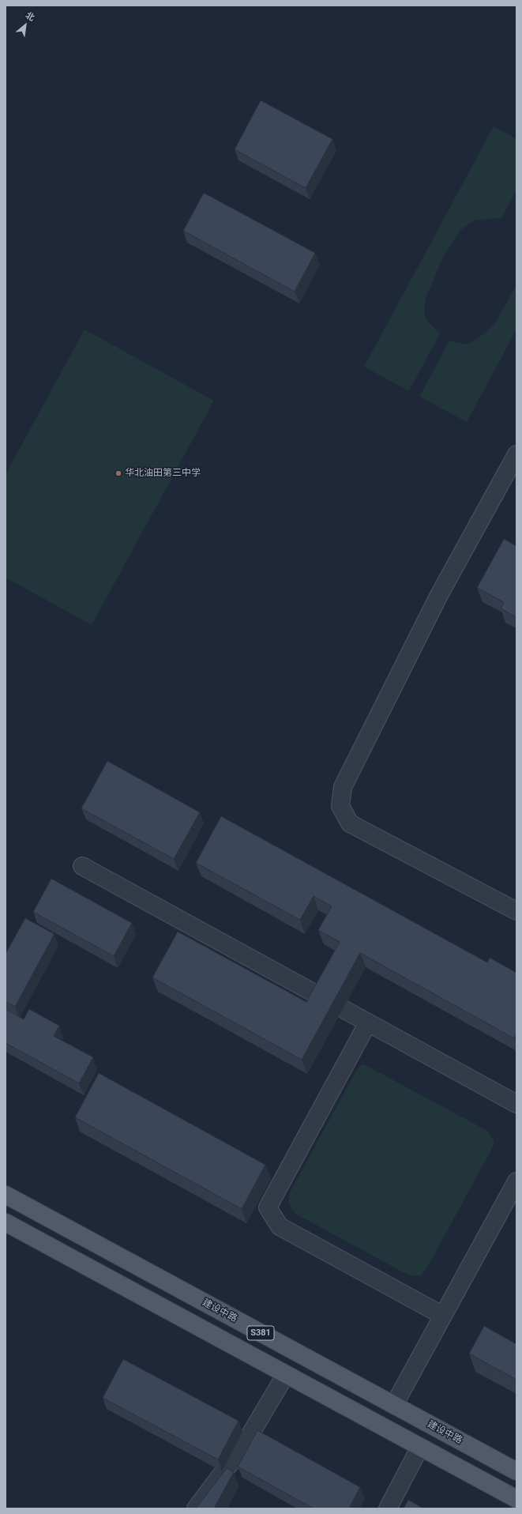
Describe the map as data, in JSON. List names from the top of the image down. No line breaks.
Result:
{"streets":{"main road":["建设中路","S381"]},"places":["华北油田第三中学"],"north":"top right"}
